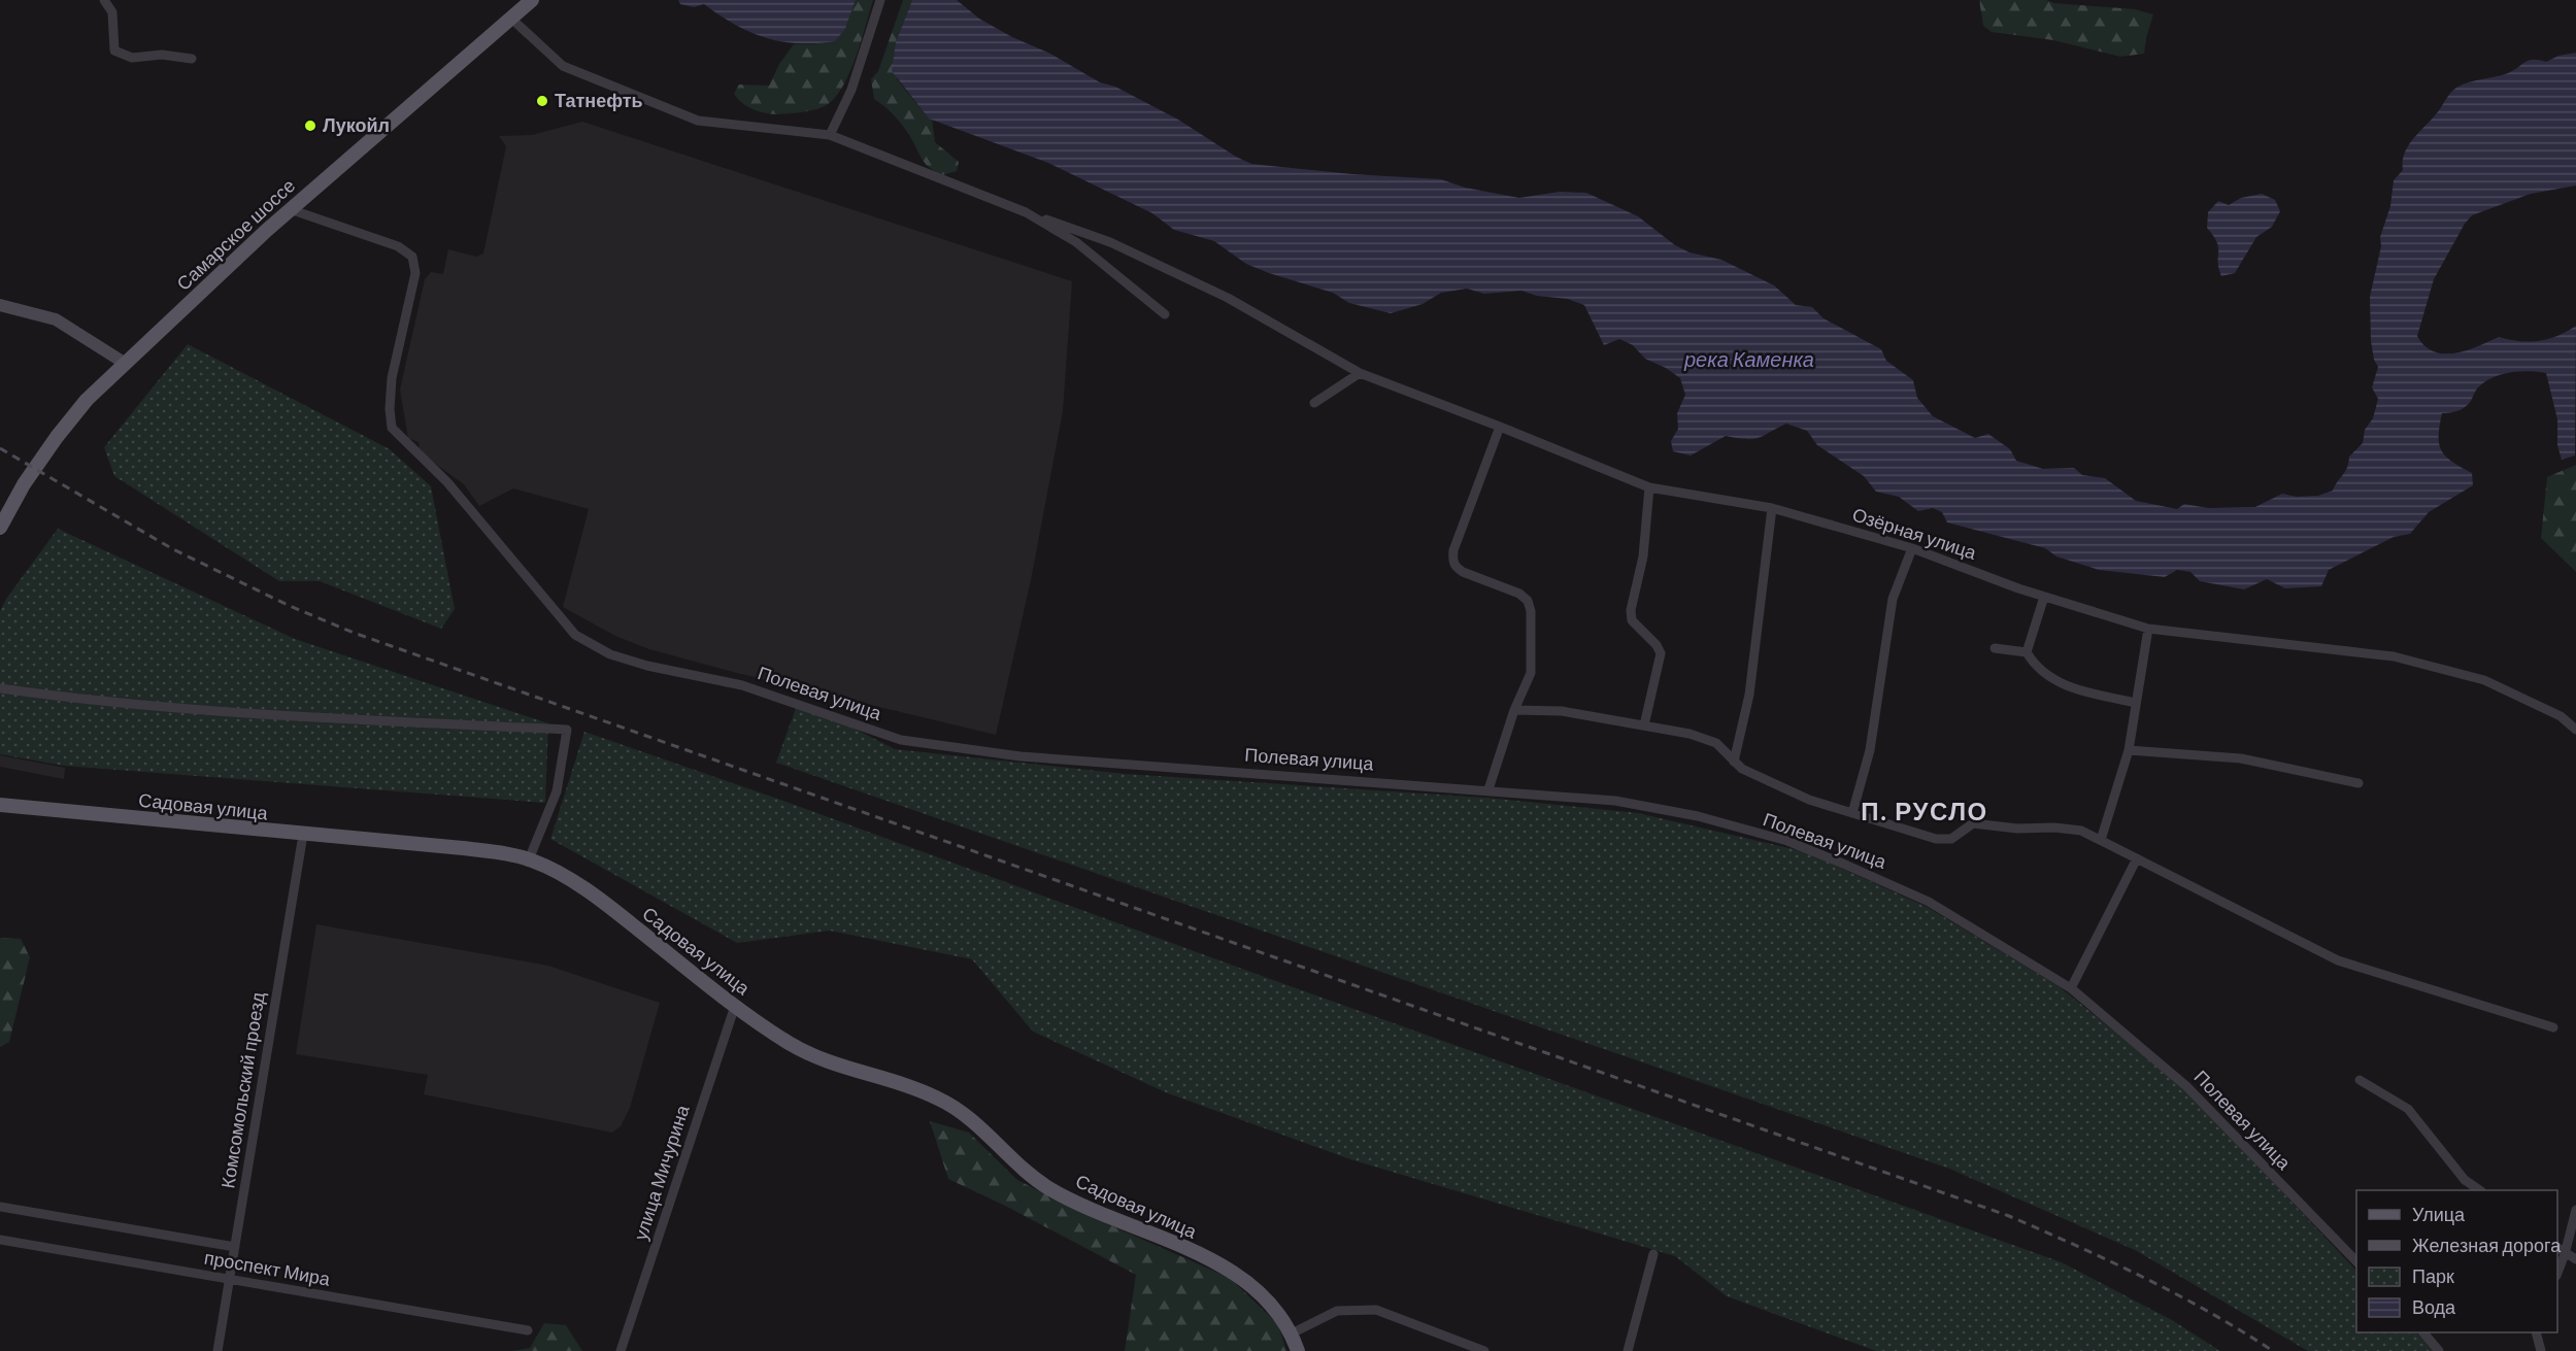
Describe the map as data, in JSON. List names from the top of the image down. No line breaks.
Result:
{"streets":{"main road":["Самарское шоссе","Садовая улица"],"street":["Озёрная улица","Полевая улица","Комсомольский проезд","улица Мичурина","проспект Мира"]},"crossings":[["Самарское шоссе","Полевая улица"],["Озёрная улица","Полевая улица"],["Садовая улица","Комсомольский проезд"],["Садовая улица","улица Мичурина"],["Комсомольский проезд","проспект Мира"]],"districts":["П. РУСЛО"],"water":["река Каменка"],"places":["Татнефть","Лукойл"],"legend":["Улица","Железная дорога","Парк","Вода"]}
